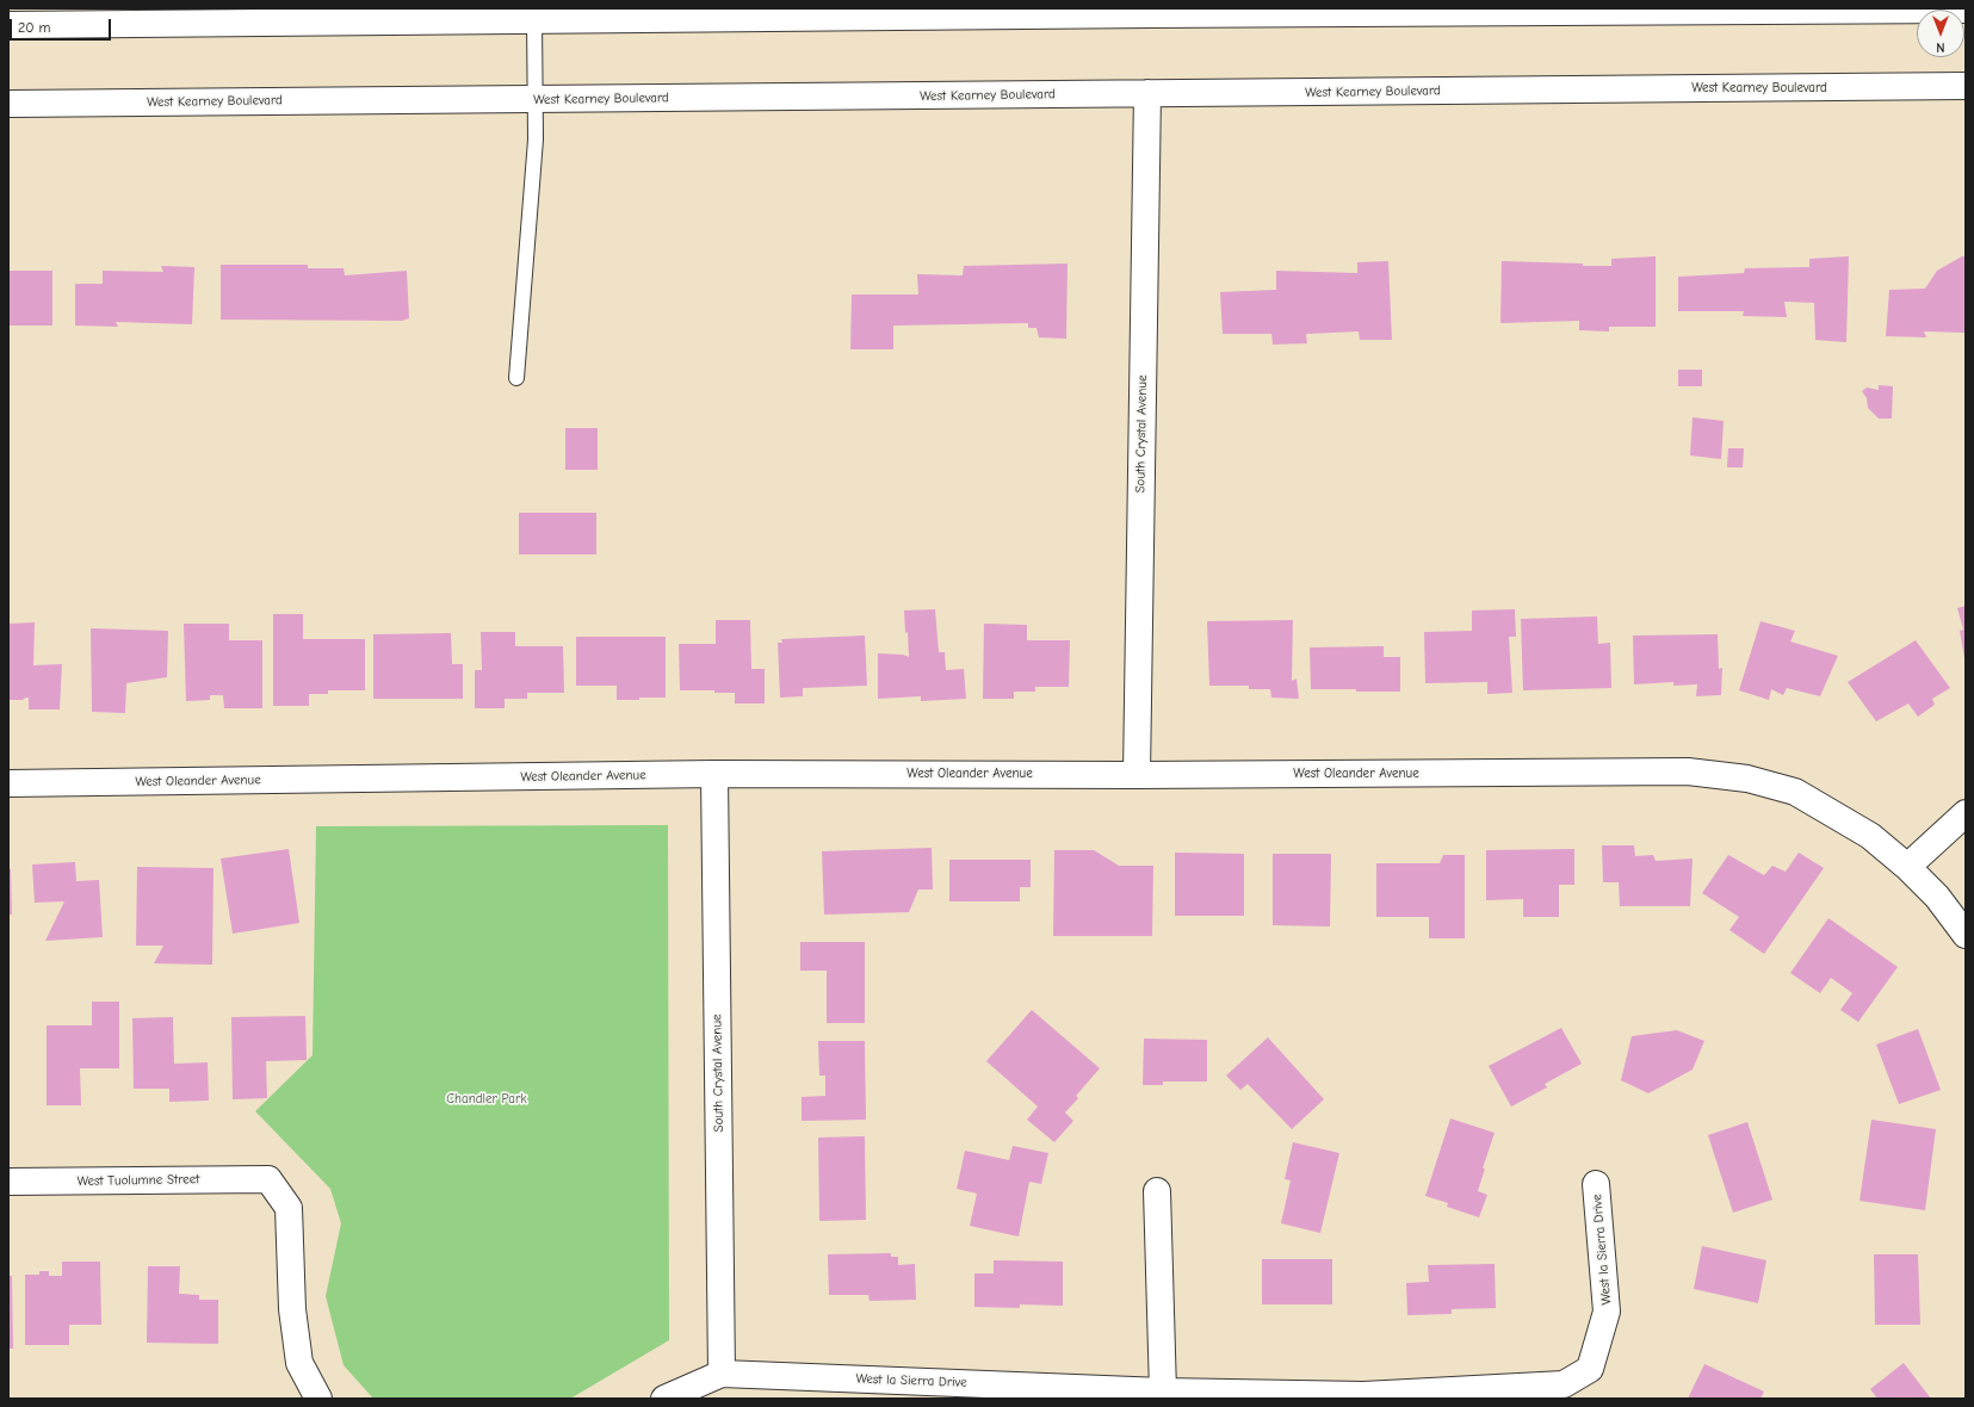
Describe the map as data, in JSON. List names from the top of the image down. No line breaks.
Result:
{"streets":{"street":["West Kearney Boulevard","South Crystal Avenue","West Oleander Avenue","West Tuolumne Street","West la Sierra Drive"]},"crossings":[["West Kearney Boulevard","South Crystal Avenue"],["South Crystal Avenue","West Oleander Avenue"],["South Crystal Avenue","West la Sierra Drive"]],"parks":["Chandler Park"],"scale_bar":"20 m","north":"bottom"}
